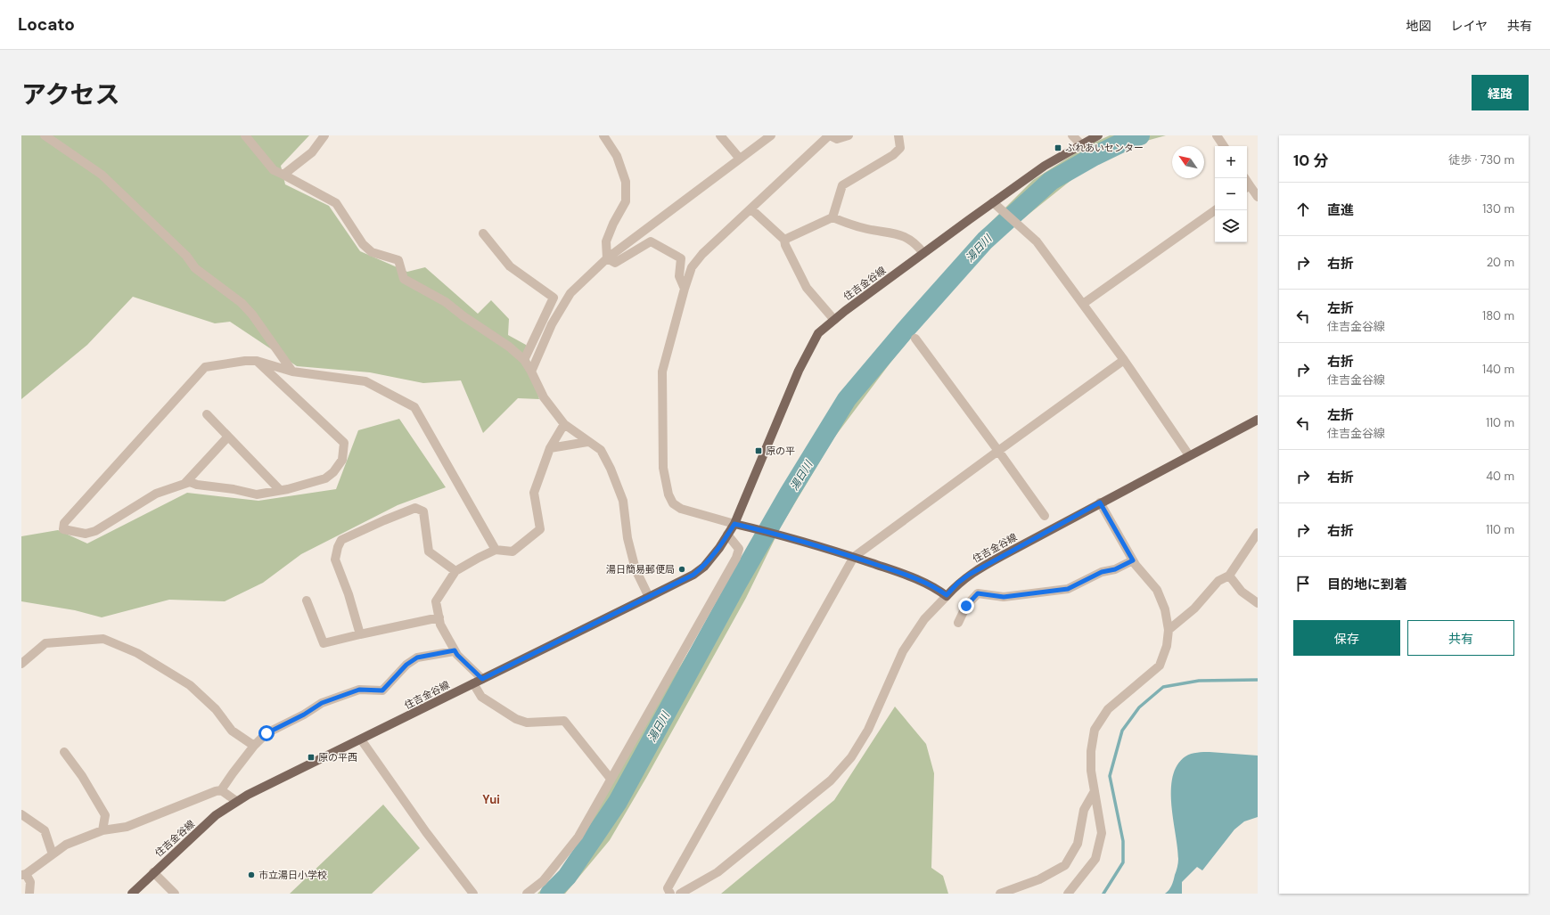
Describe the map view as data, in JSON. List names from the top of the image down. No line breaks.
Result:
{"streets":{"main road":["住吉金谷線"]},"districts":["Yui"],"water":["湯日川"],"places":{"transit":["ふれあいセンター","原の平","原の平西"],"other":["湯日簡易郵便局","市立湯日小学校"]},"north":"top left","page":{"header":"Locato","nav":["地図","レイヤ","共有"],"title":"アクセス","buttons":["経路",["保存","共有"]],"heading":["10 分","徒歩 · 730 m"],"map_buttons":["+","−"],"list":[["直進","130 m"],["右折","20 m"],["左折","住吉金谷線","180 m"],["右折","住吉金谷線","140 m"],["左折","住吉金谷線","110 m"],["右折","40 m"],["右折","110 m"],"目的地に到着"]}}
